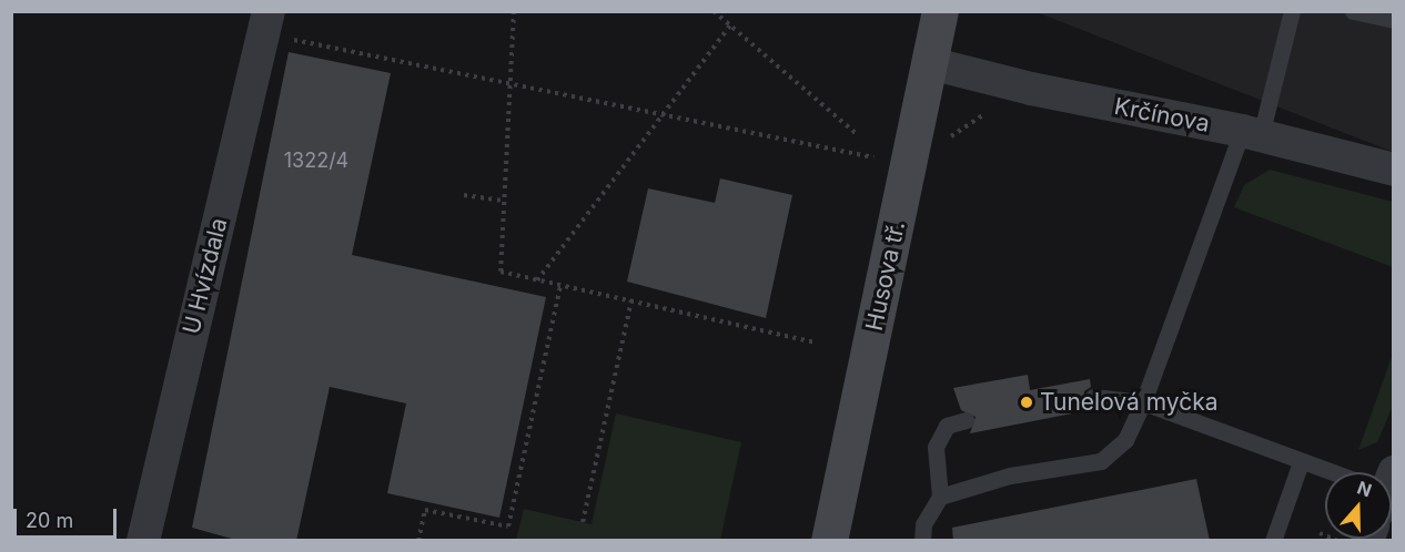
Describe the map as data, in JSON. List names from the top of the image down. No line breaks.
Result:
{"streets":{"street":["Krčínova","U Hvízdala","Husova tř."]},"crossings":[["Krčínova","Husova tř."]],"places":["Tunelová myčka"],"house_numbers":["1322/4"],"scale_bar":"20 m","north":"top"}
